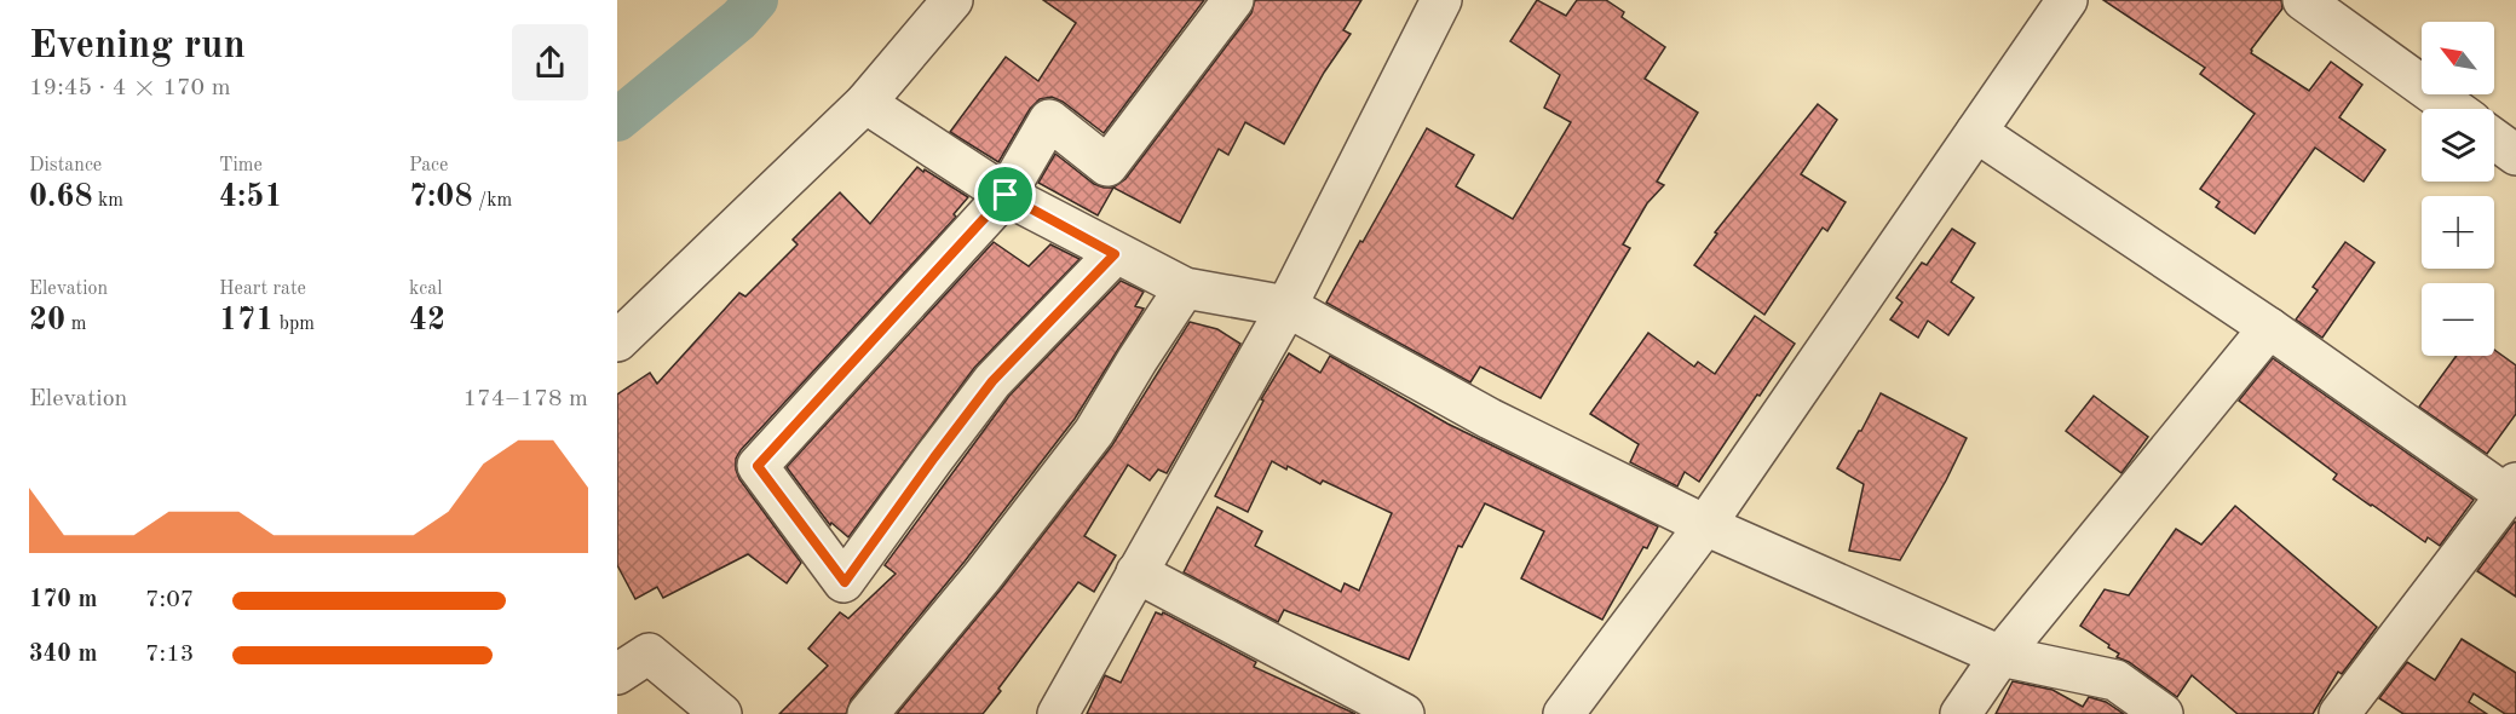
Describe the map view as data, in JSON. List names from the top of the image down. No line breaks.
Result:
{"north":"top left","page":{"heading":["Evening run","19:45 · 4 × 170 m"],"map_buttons":["+","−"],"stats":[["Distance","0.68 km"],["Time","4:51"],["Pace","7:08 /km"],["Elevation","20 m"],["Heart rate","171 bpm"],["kcal","42"]],"chart":["Elevation","174–178 m"],"list":[{"name":"170 m","note":"7:07"},{"name":"340 m","note":"7:13"}]}}
